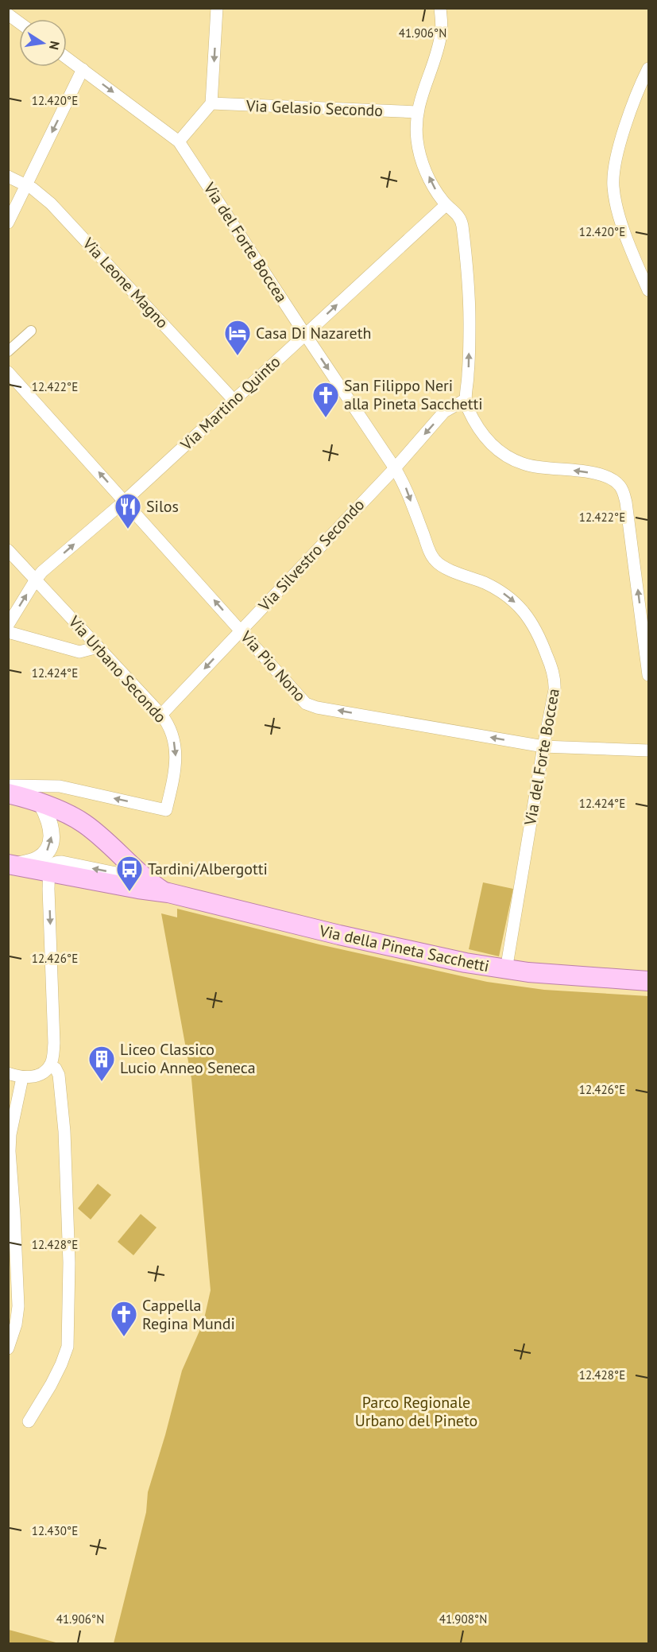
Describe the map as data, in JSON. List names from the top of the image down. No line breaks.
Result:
{"streets":{"main road":["Via della Pineta Sacchetti"],"street":["Via Gelasio Secondo","Via del Forte Boccea","Via Leone Magno","Via Martino Quinto","Via Silvestro Secondo","Via Pio Nono","Via Urbano Secondo"]},"crossings":[["Via del Forte Boccea","Via Martino Quinto"],["Via del Forte Boccea","Via Silvestro Secondo"],["Via del Forte Boccea","Via Pio Nono"],["Via del Forte Boccea","Via della Pineta Sacchetti"],["Via Leone Magno","Via Martino Quinto"],["Via Martino Quinto","Via Pio Nono"],["Via Martino Quinto","Via Urbano Secondo"],["Via Silvestro Secondo","Via Pio Nono"],["Via Silvestro Secondo","Via Urbano Secondo"]],"one_way":["Via del Forte Boccea","Via Martino Quinto","Via Silvestro Secondo","Via Pio Nono"],"parks":["Parco Regionale Urbano del Pineto"],"places":{"hotel":["Casa Di Nazareth"],"church":["San Filippo Neri alla Pineta Sacchetti","Cappella Regina Mundi"],"restaurant":["Silos"],"bus stop":["Tardini/Albergotti"],"building":["Liceo Classico Lucio Anneo Seneca"]},"north":"right","coordinates":["41.906°N","12.420°E","12.422°E","12.424°E","12.426°E","12.428°E","12.430°E","41.908°N"]}
